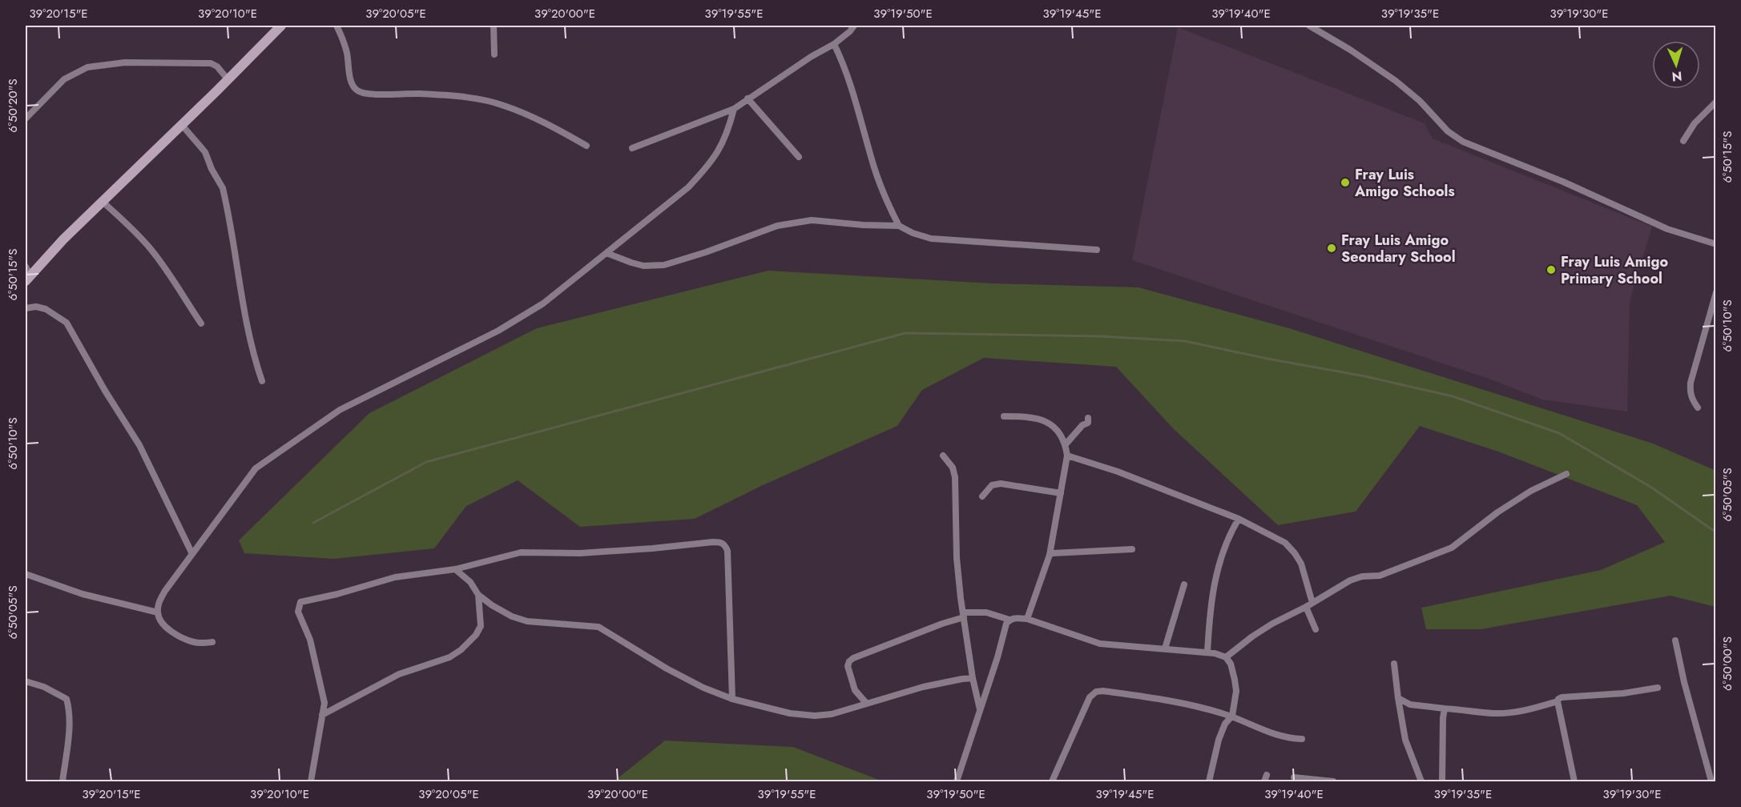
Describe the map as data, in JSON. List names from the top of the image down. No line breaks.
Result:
{"places":["Fray Luis Amigo Schools","Fray Luis Amigo Seondary School","Fray Luis Amigo Primary School"],"north":"bottom","coordinates":["39°20'15\"E","39°20'10\"E","39°20'05\"E","39°20'00\"E","39°19'55\"E","39°19'50\"E","39°19'45\"E","39°19'40\"E","39°19'35\"E","39°19'30\"E","6°50'20\"S","6°50'15\"S","6°50'10\"S","6°50'05\"S","6°50'00\"S"]}
